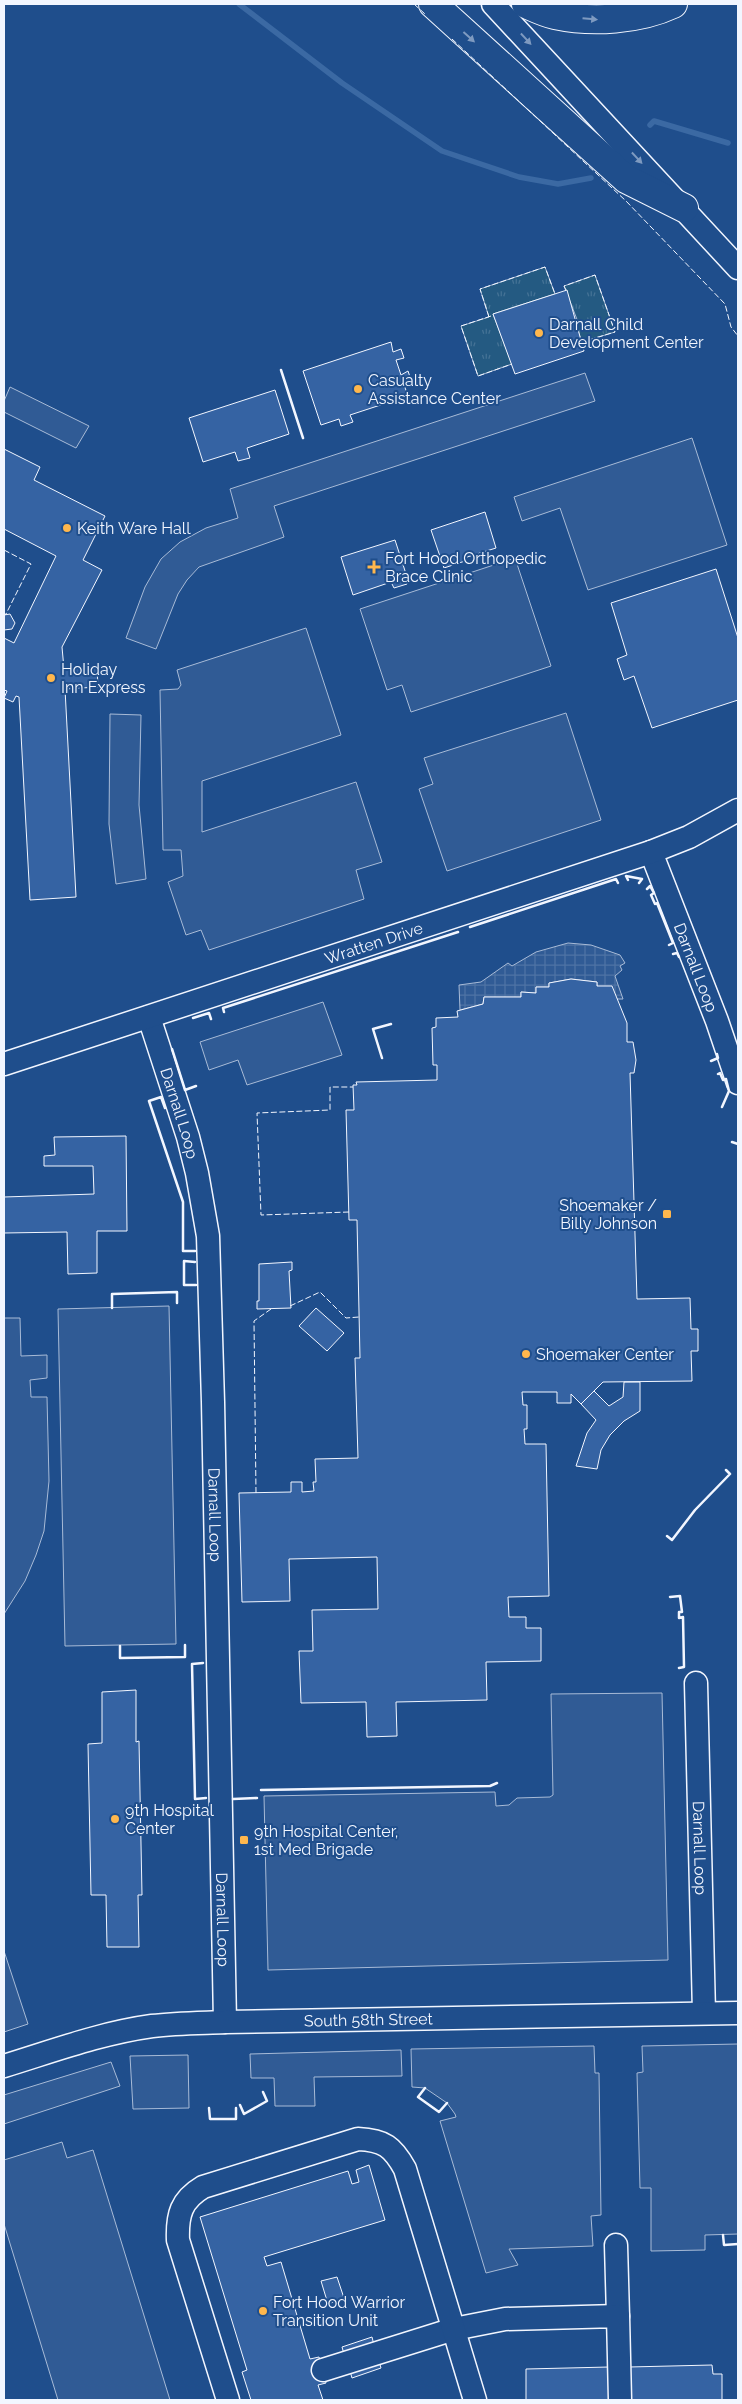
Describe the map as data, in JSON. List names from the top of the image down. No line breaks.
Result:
{"streets":{"street":["Wratten Drive","Darnall Loop","South 58th Street"]},"crossings":[["Wratten Drive","Darnall Loop"],["Darnall Loop","South 58th Street"]],"places":{"other":["Darnall Child Development Center","Casualty Assistance Center","Keith Ware Hall","Holiday Inn Express","Shoemaker Center","9th Hospital Center","Fort Hood Warrior Transition Unit"],"health":["Fort Hood Orthopedic Brace Clinic"],"transit":["Shoemaker / Billy Johnson","9th Hospital Center, 1st Med Brigade"]}}
